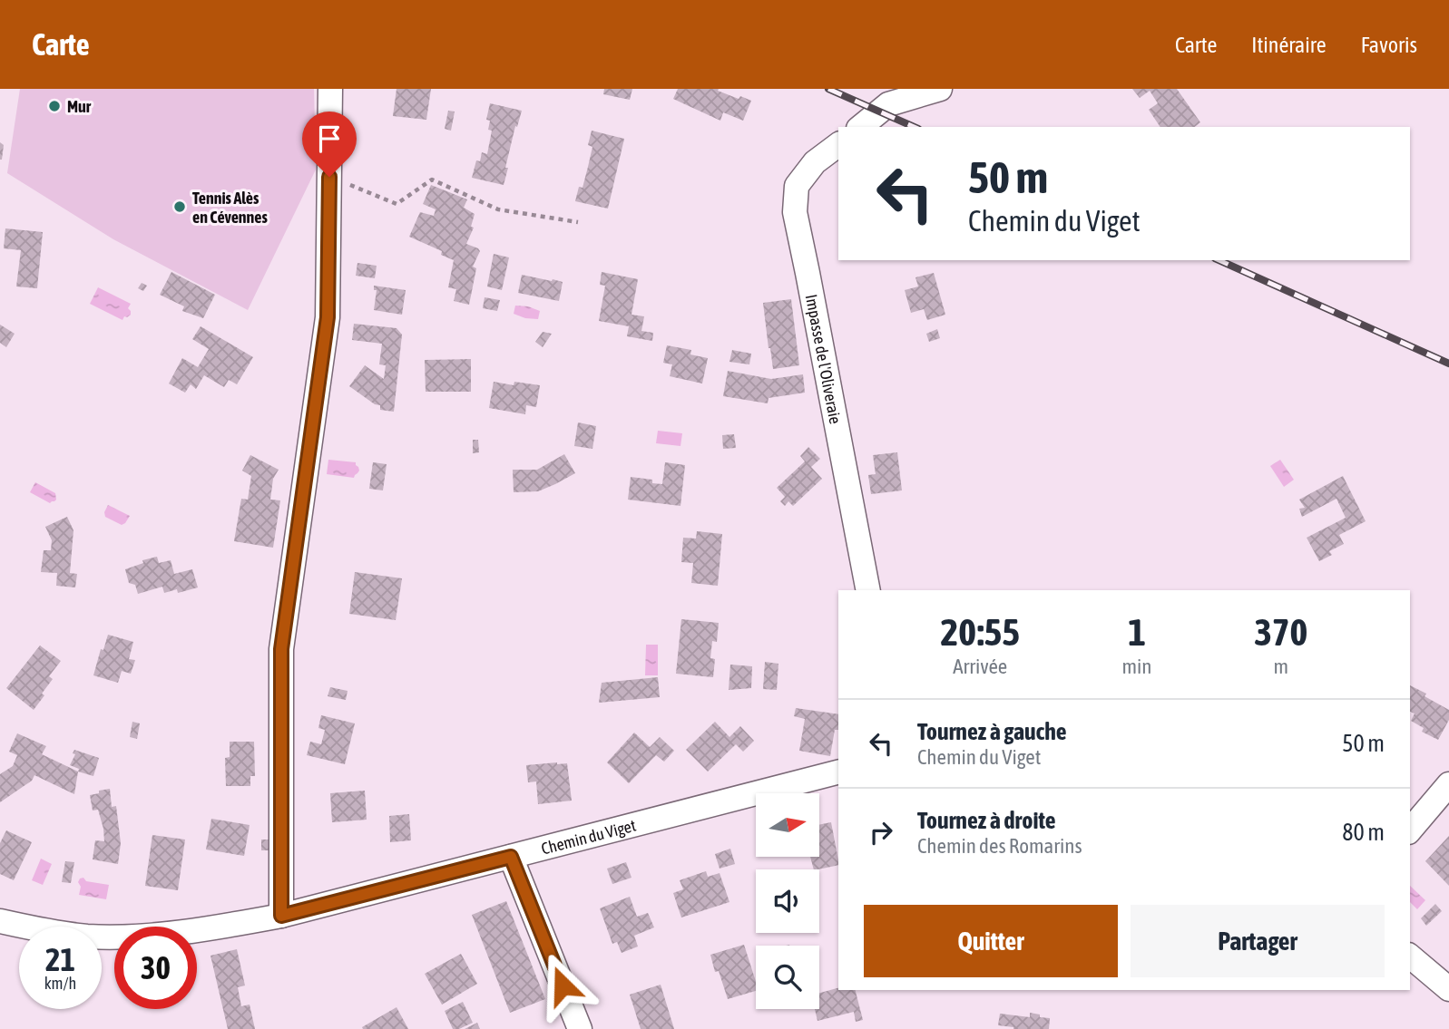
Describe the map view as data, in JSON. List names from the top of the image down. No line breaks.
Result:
{"streets":{"street":["Impasse de l'Oliveraie","Chemin du Viget"]},"places":["Mur","Tennis Alès en Cévennes"],"north":"right","page":{"header":"Carte","nav":["Carte","Itinéraire","Favoris"],"turn":["50 m","Chemin du Viget"],"eta":["20:55","Arrivée","1","min","370","m"],"list":[{"name":"Tournez à gauche","note":"Chemin du Viget","value":"50 m"},{"name":"Tournez à droite","note":"Chemin des Romarins","value":"80 m"}],"buttons":["Quitter","Partager"],"speed":"21 km/h","limit":"30"}}
